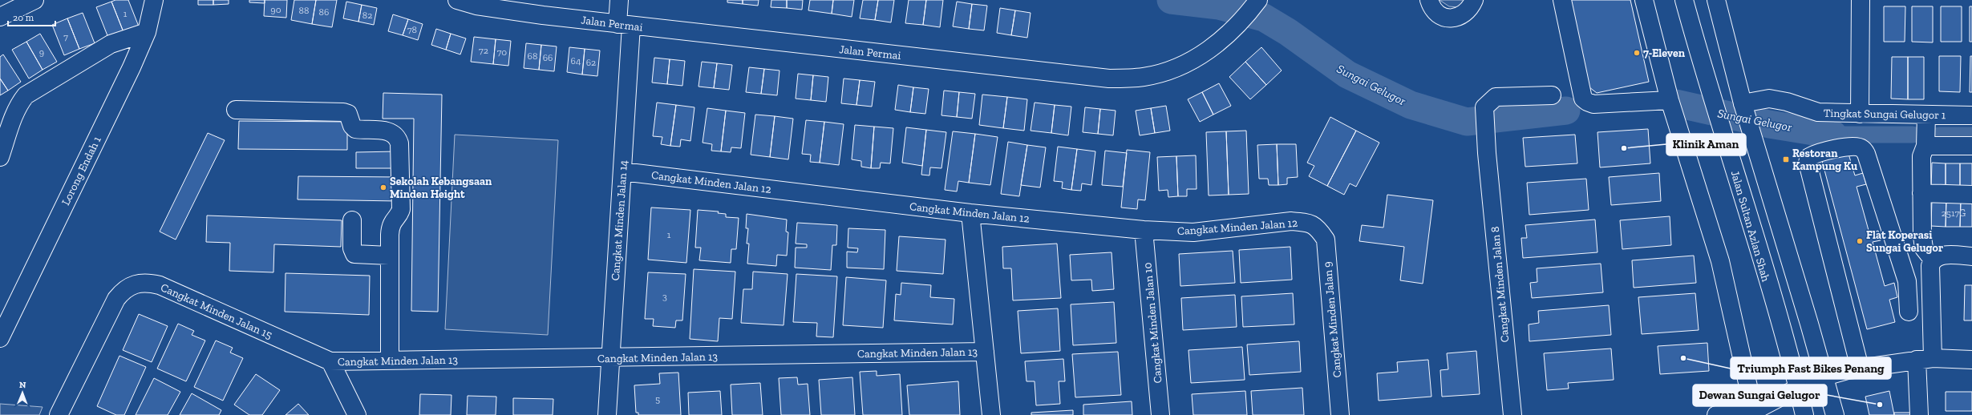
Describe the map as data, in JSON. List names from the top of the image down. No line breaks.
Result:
{"streets":{"main road":["Jalan Permai","Tingkat Sungai Gelugor 1","Lorong Endah 1","Cangkat Minden Jalan 12","Cangkat Minden Jalan 14","Jalan Sultan Azlan Shah","Cangkat Minden Jalan 8","Cangkat Minden Jalan 15","Cangkat Minden Jalan 9","Cangkat Minden Jalan 10","Cangkat Minden Jalan 13"]},"crossings":[["Jalan Permai","Cangkat Minden Jalan 14"],["Cangkat Minden Jalan 12","Cangkat Minden Jalan 14"],["Cangkat Minden Jalan 12","Cangkat Minden Jalan 9"],["Cangkat Minden Jalan 12","Cangkat Minden Jalan 10"],["Cangkat Minden Jalan 14","Cangkat Minden Jalan 13"],["Cangkat Minden Jalan 15","Cangkat Minden Jalan 13"]],"water":["Sungai Gelugor"],"places":{"other":["7-Eleven","Klinik Aman","Sekolah Kebangsaan Minden Height","Flat Koperasi Sungai Gelugor","Triumph Fast Bikes Penang","Dewan Sungai Gelugor"],"transit":["Restoran Kampung Ku"]},"house_numbers":["90","88","86","1","82","78","7","72","9","70","68","66","64","62","2517G","1","3","5"],"scale_bar":"20 m","north":"top"}
